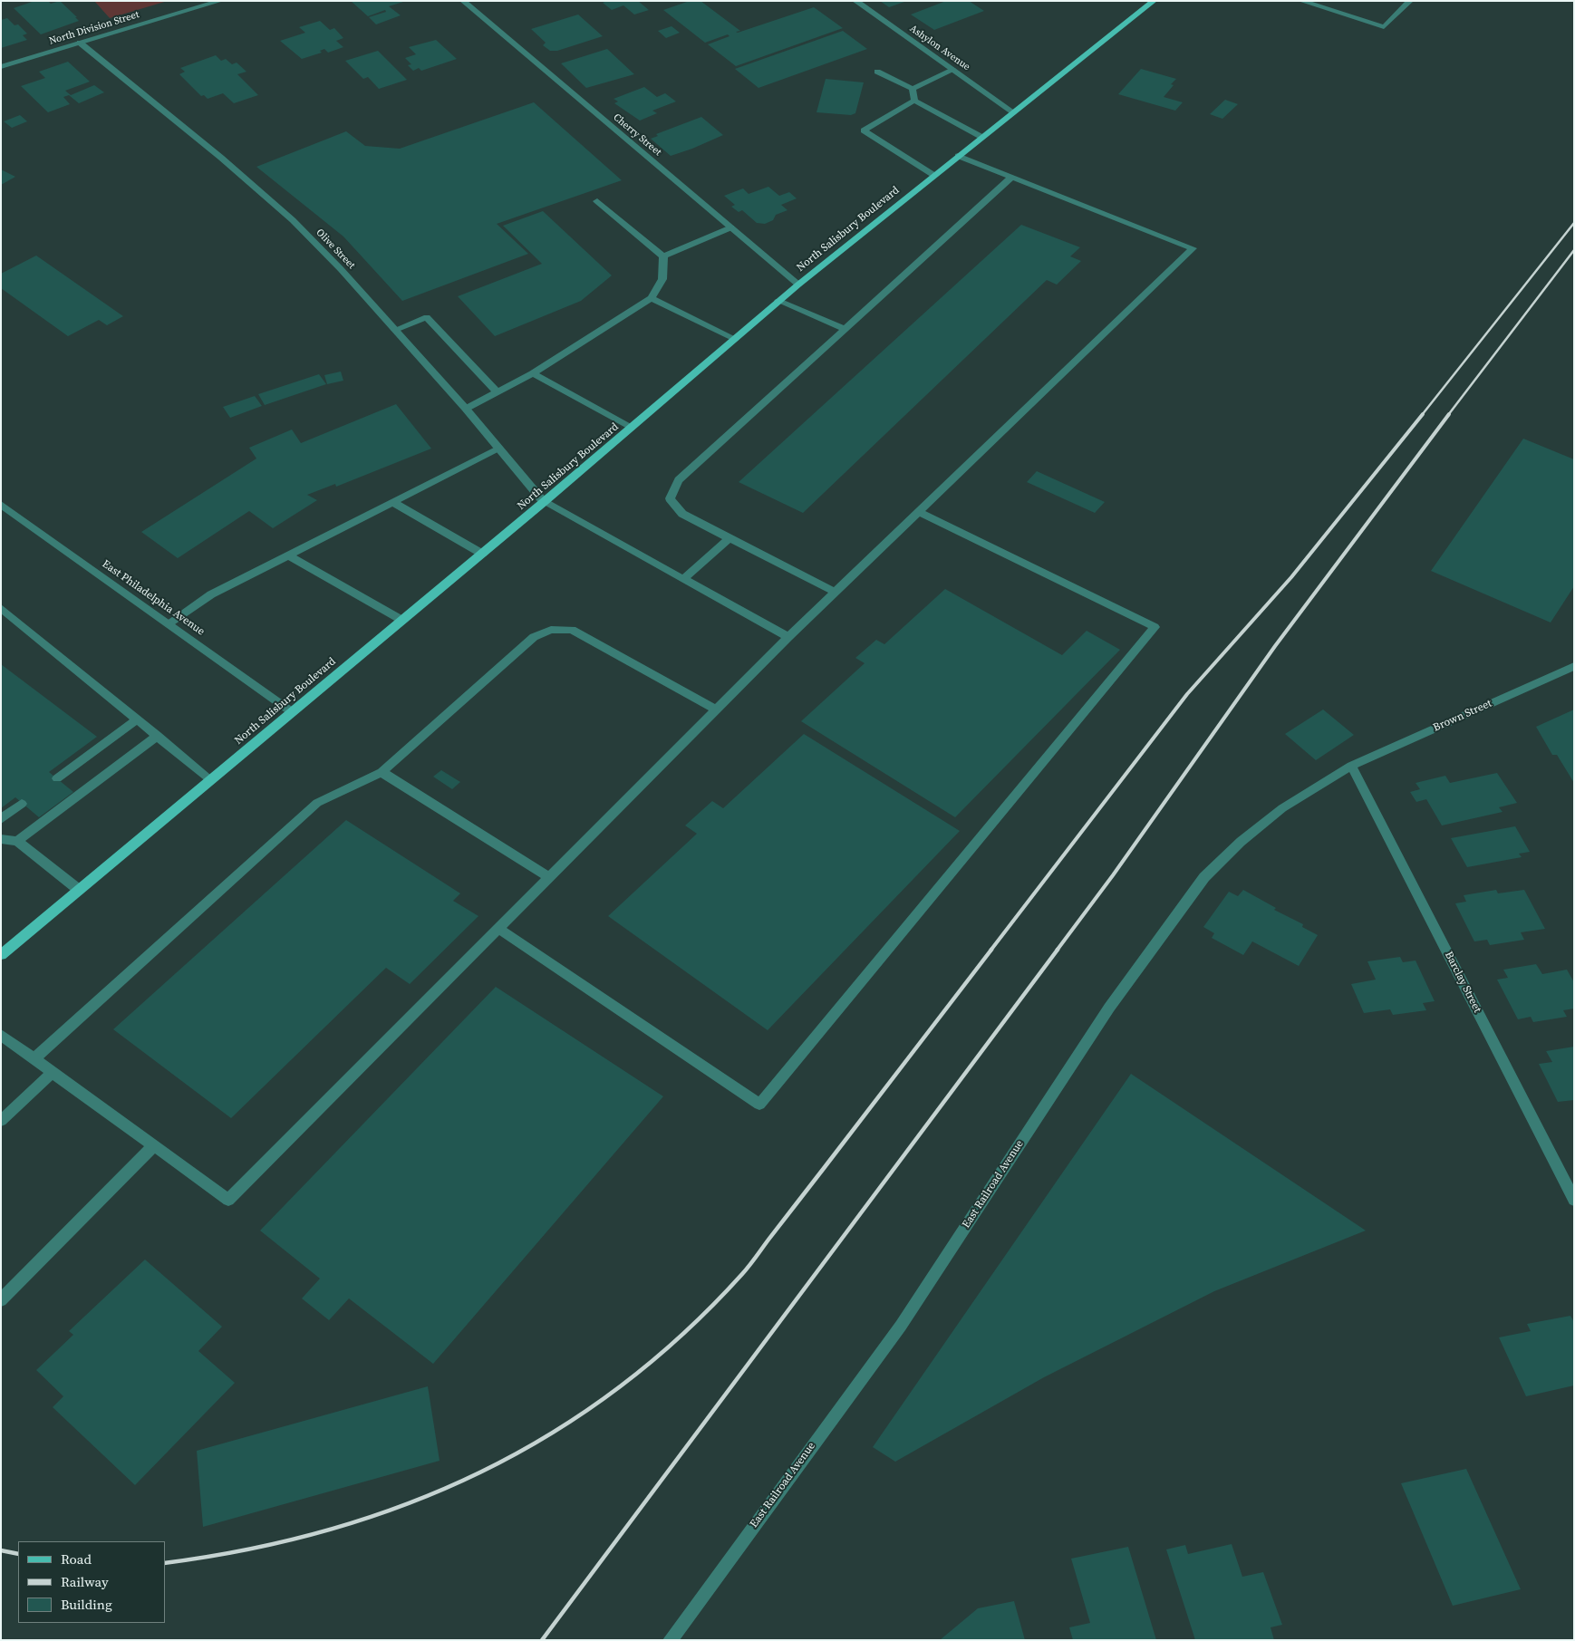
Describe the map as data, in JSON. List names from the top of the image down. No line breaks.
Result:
{"streets":{"main road":["North Salisbury Boulevard"],"street":["North Division Street","Ashylon Avenue","Cherry Street","Olive Street","East Philadelphia Avenue","Brown Street","Barclay Street","East Railroad Avenue"]},"crossings":[["North Division Street","Olive Street"],["Ashylon Avenue","North Salisbury Boulevard"],["Cherry Street","North Salisbury Boulevard"],["North Salisbury Boulevard","Olive Street"],["North Salisbury Boulevard","East Philadelphia Avenue"],["Brown Street","Barclay Street"],["Brown Street","East Railroad Avenue"],["Barclay Street","East Railroad Avenue"]],"legend":["Road","Railway","Building"]}
